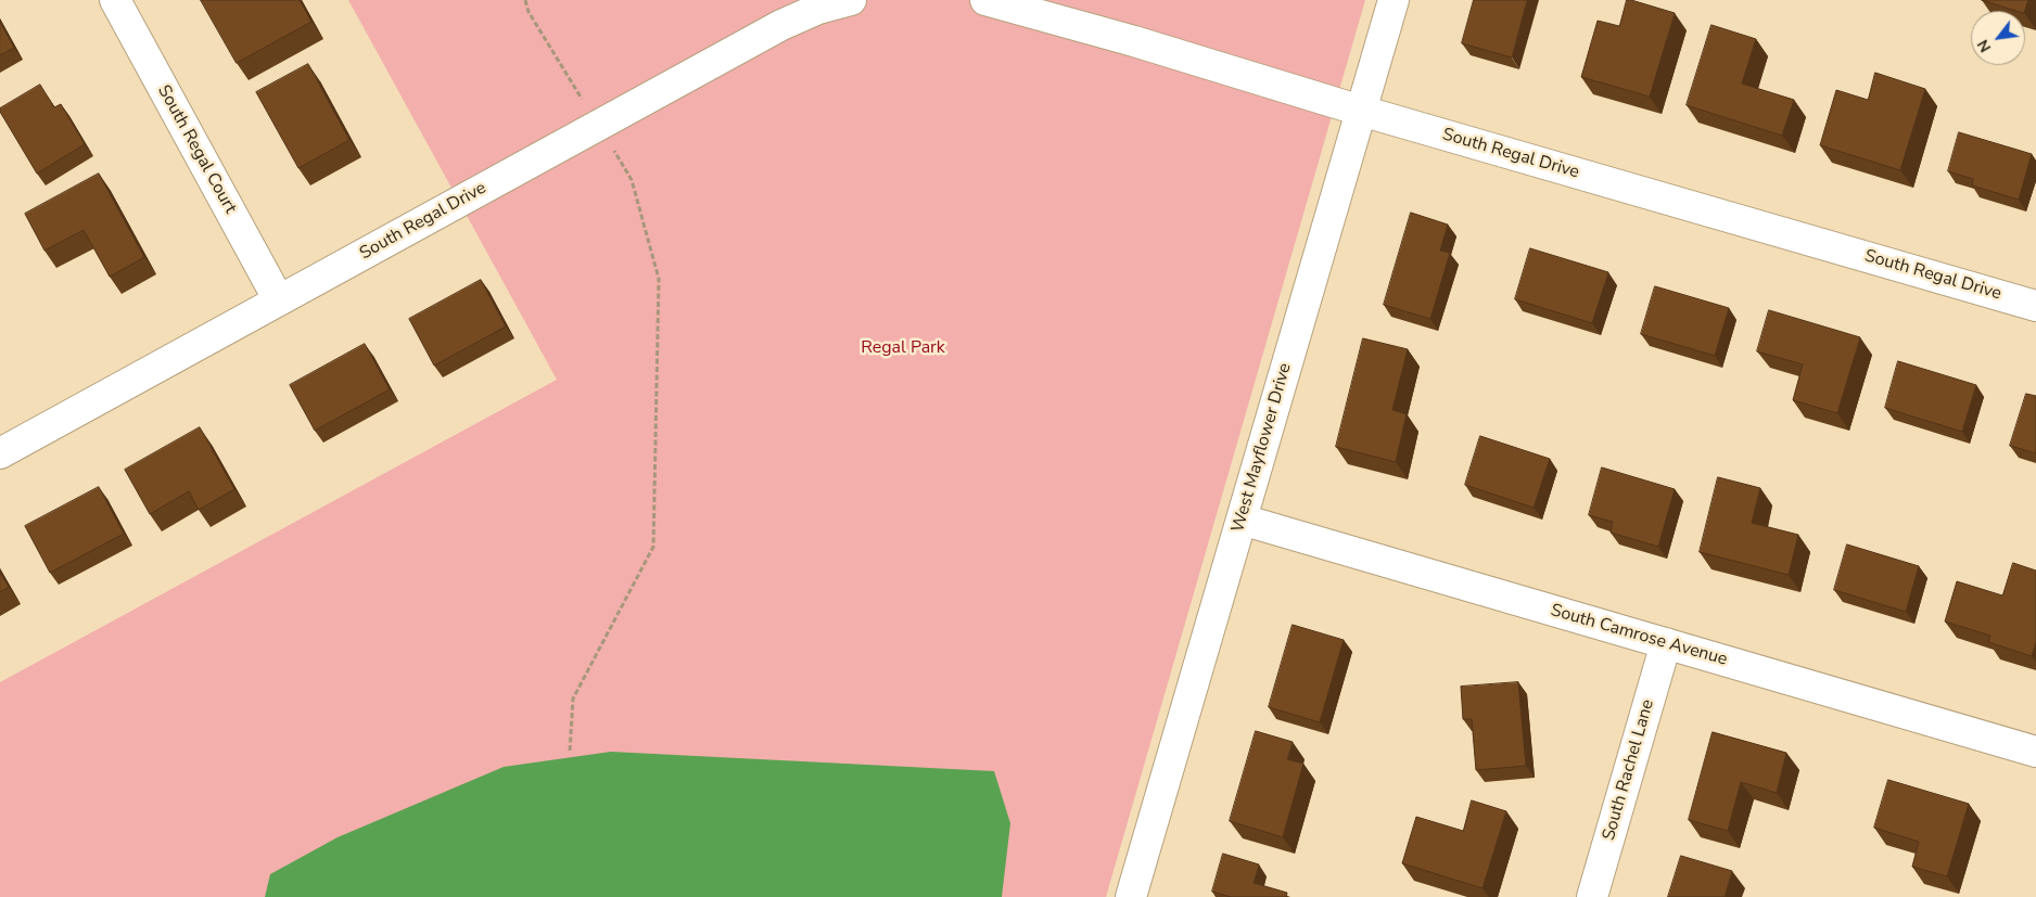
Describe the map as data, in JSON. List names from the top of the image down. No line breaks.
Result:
{"streets":{"street":["South Regal Court","South Regal Drive","West Mayflower Drive","South Camrose Avenue","South Rachel Lane"]},"crossings":[["South Regal Court","South Regal Drive"],["South Regal Drive","West Mayflower Drive"],["West Mayflower Drive","South Camrose Avenue"],["South Camrose Avenue","South Rachel Lane"]],"parks":["Regal Park"],"north":"bottom left"}
